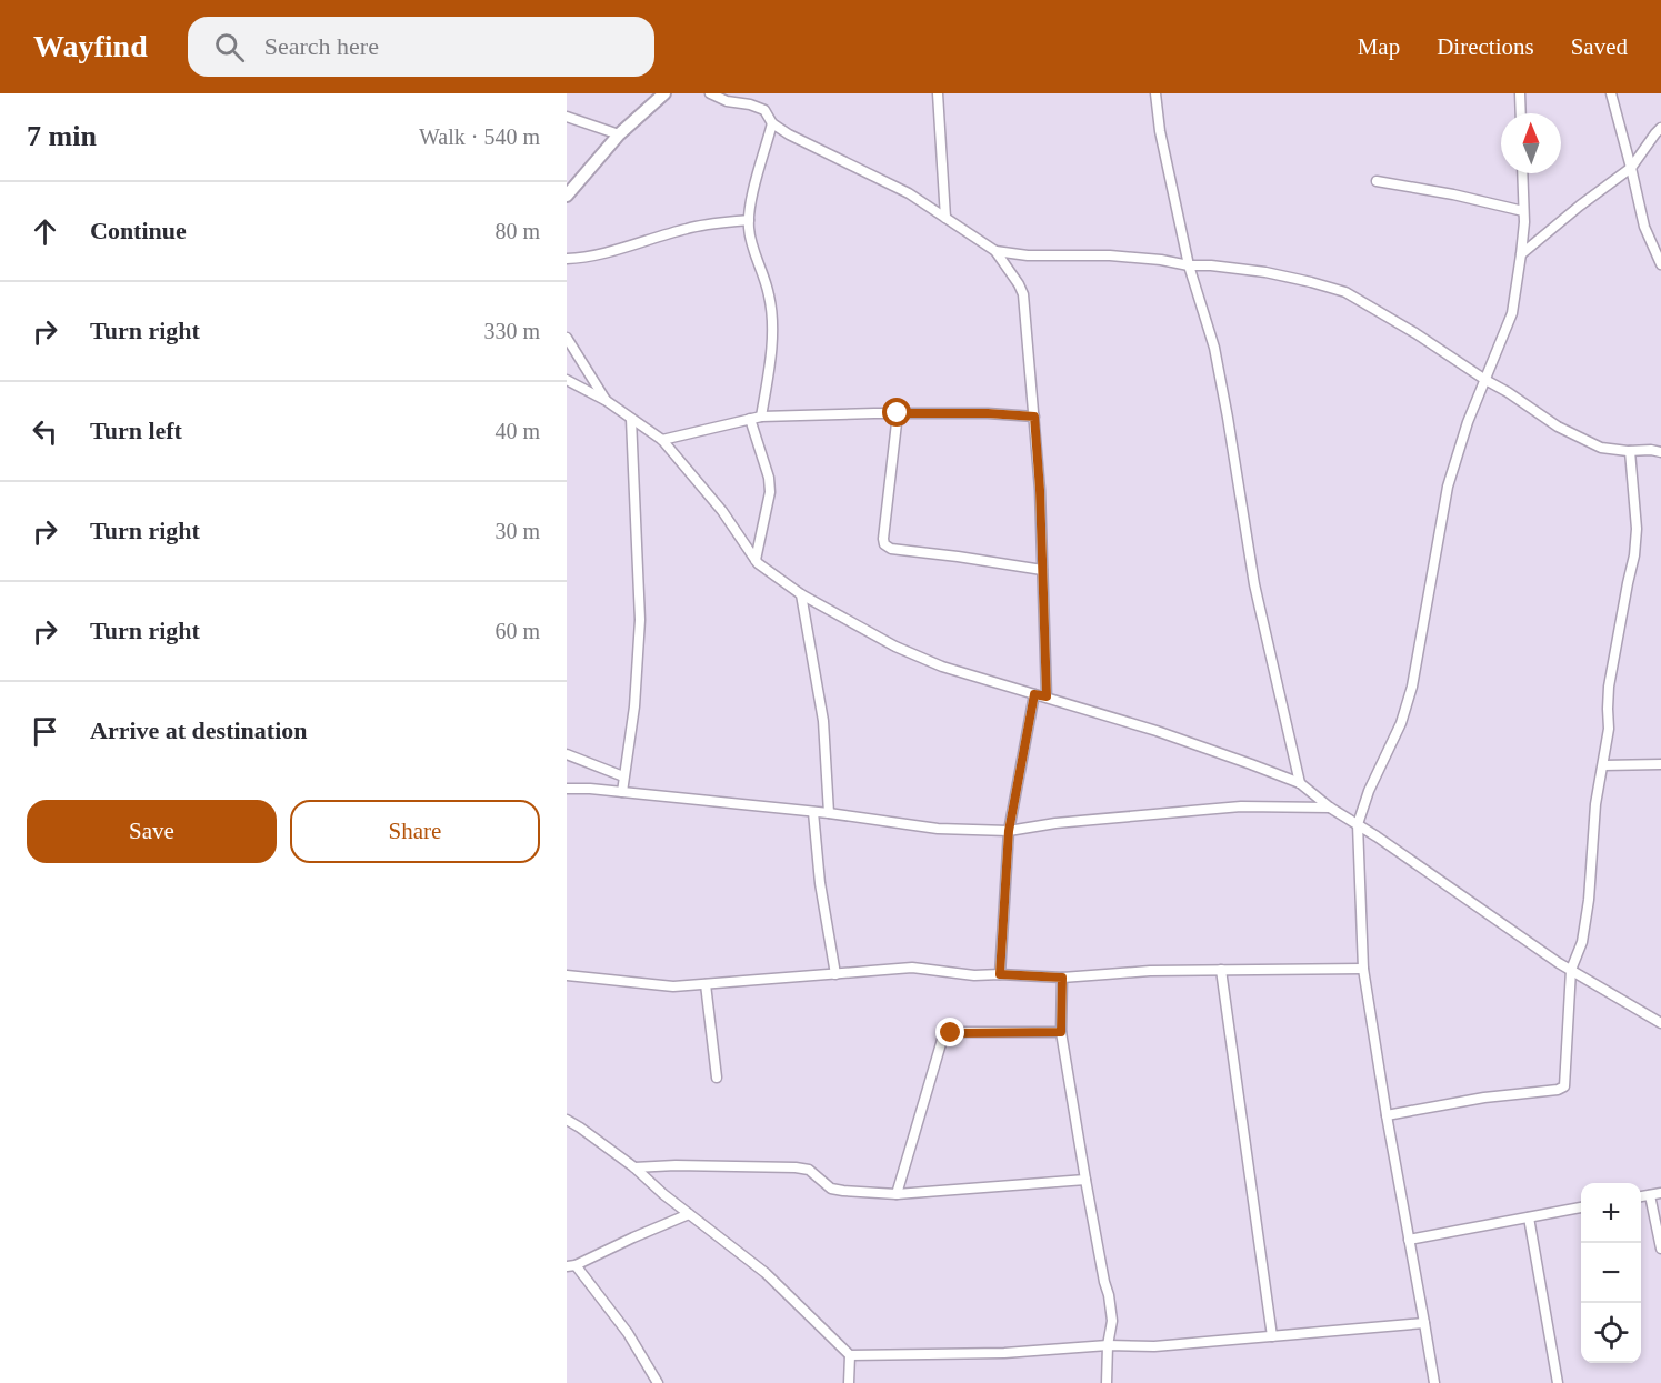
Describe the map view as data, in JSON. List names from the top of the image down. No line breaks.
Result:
{"north":"top","page":{"header":"Wayfind","search":"Search here","nav":["Map","Directions","Saved"],"heading":["7 min","Walk · 540 m"],"list":[["Continue","80 m"],["Turn right","330 m"],["Turn left","40 m"],["Turn right","30 m"],["Turn right","60 m"],"Arrive at destination"],"buttons":["Save","Share"],"map_buttons":["+","−"]}}
